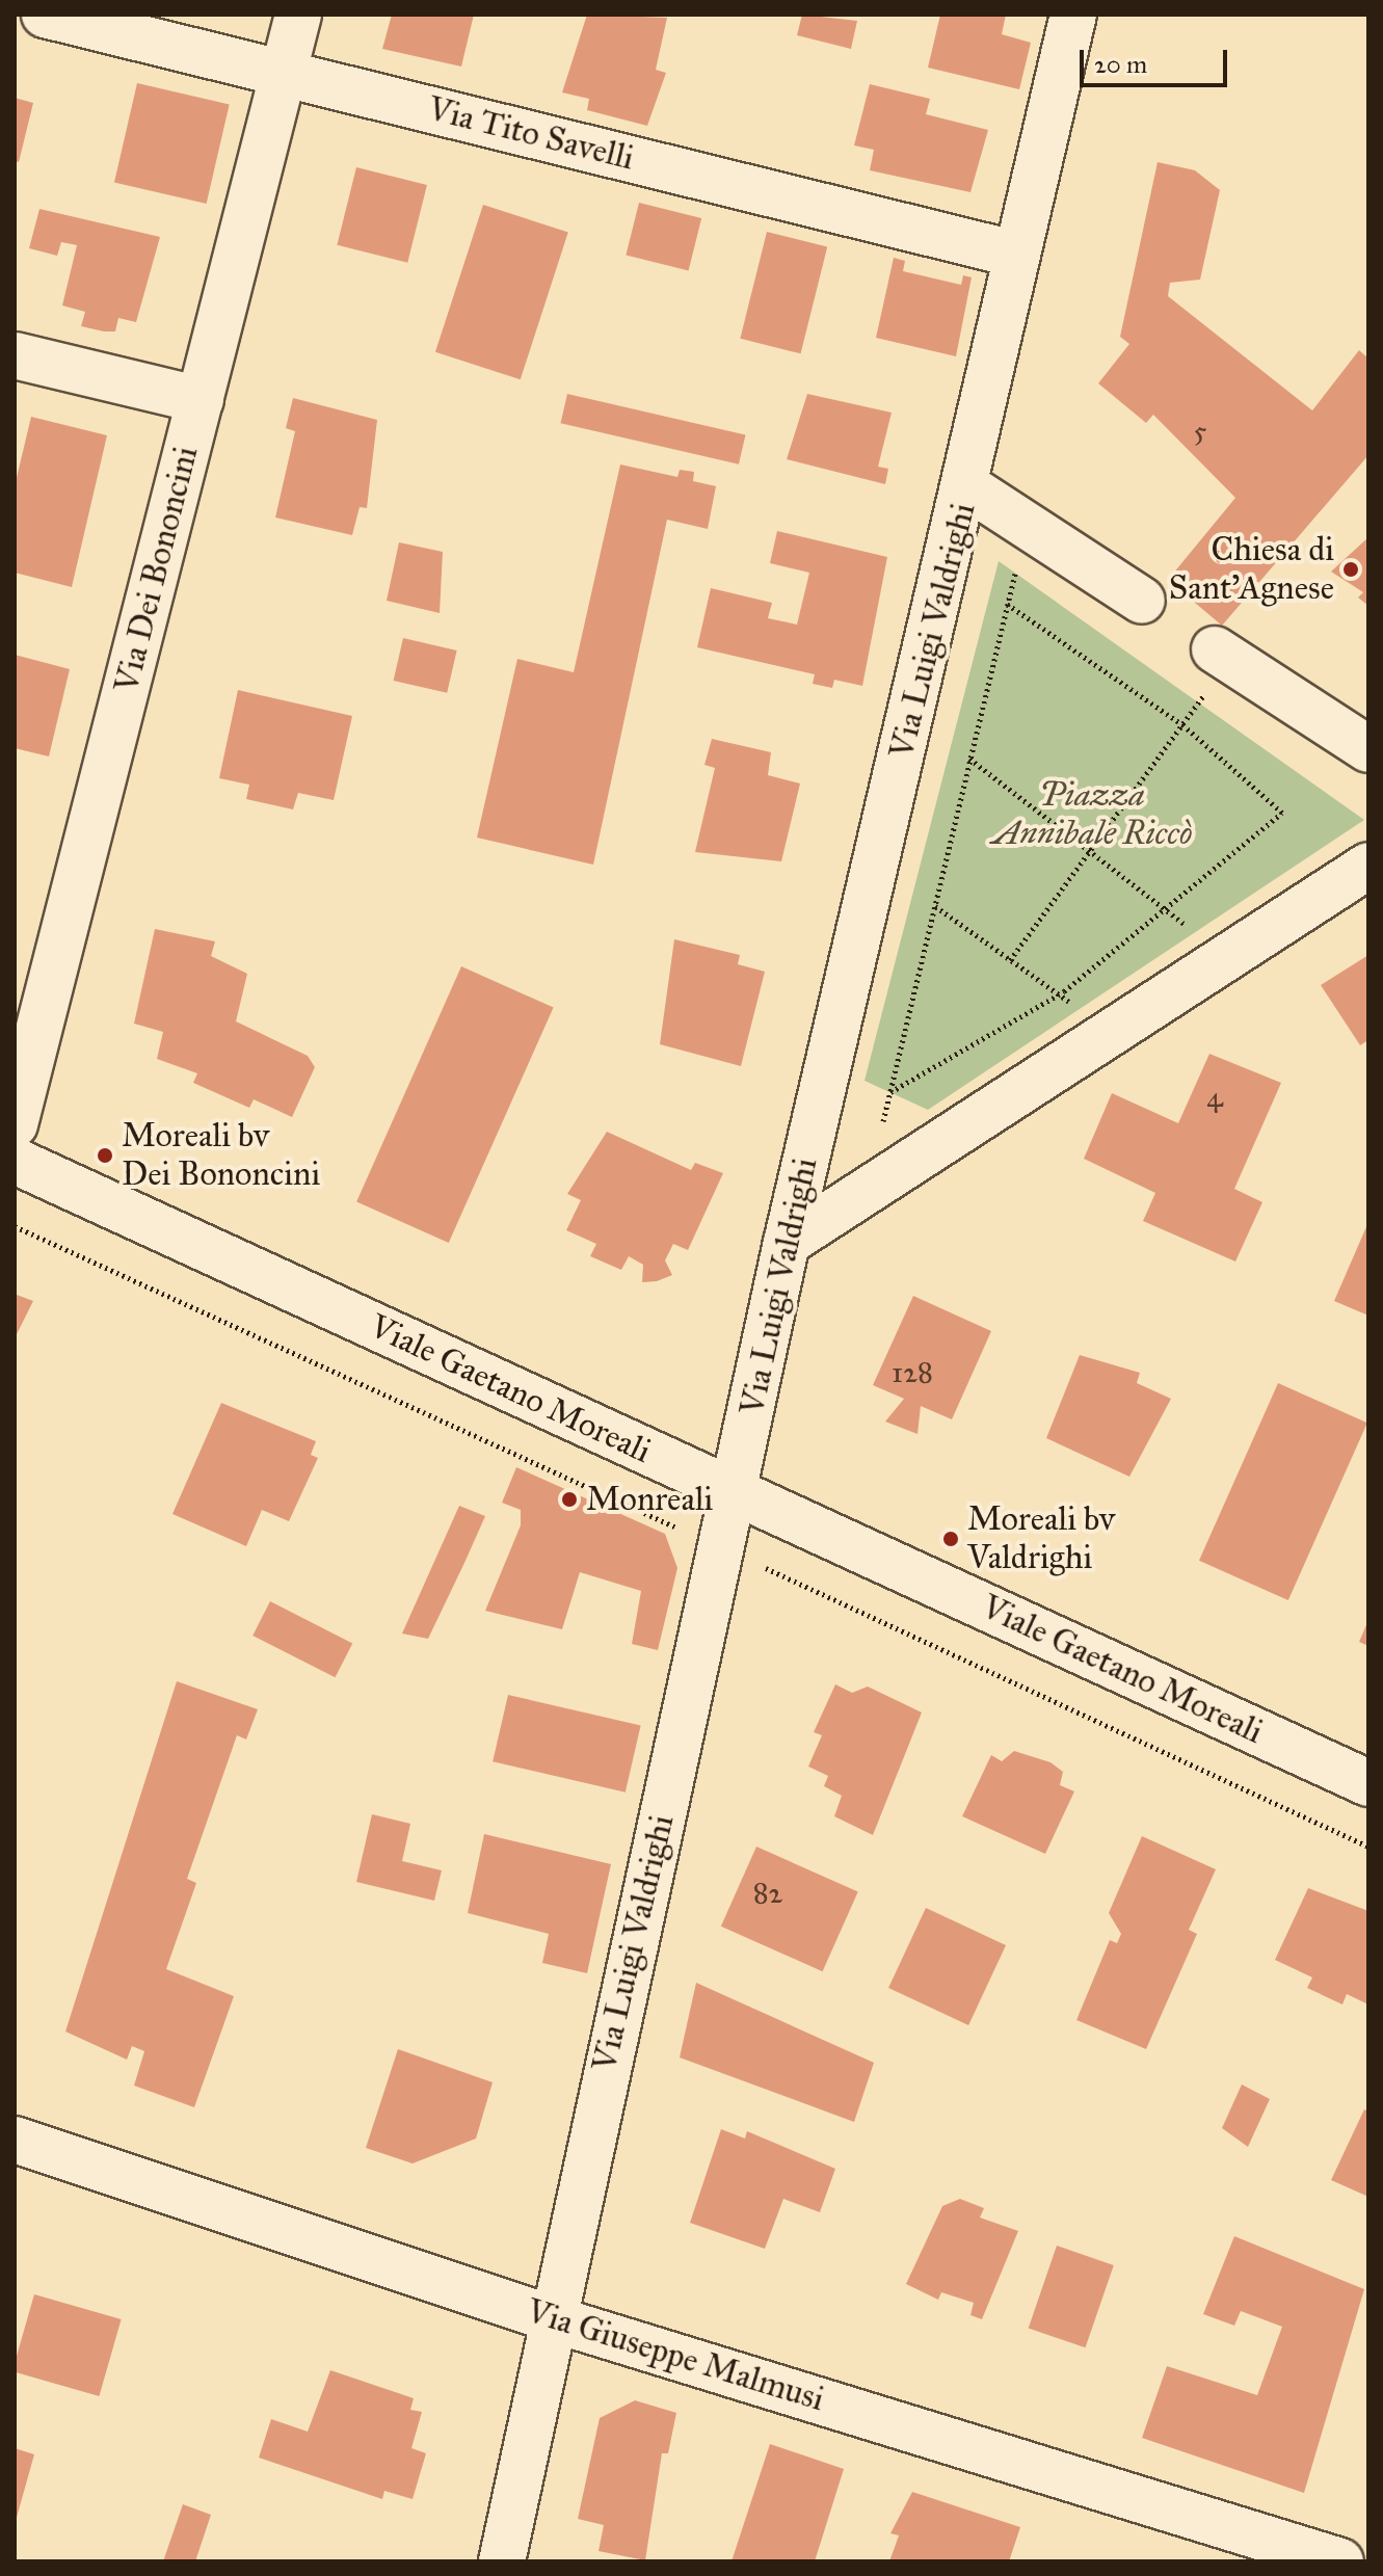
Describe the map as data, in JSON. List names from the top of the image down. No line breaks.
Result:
{"streets":{"street":["Via Tito Savelli","Via Dei Bononcini","Via Luigi Valdrighi","Viale Gaetano Moreali","Via Giuseppe Malmusi"]},"crossings":[["Via Tito Savelli","Via Dei Bononcini"],["Via Tito Savelli","Via Luigi Valdrighi"],["Via Luigi Valdrighi","Viale Gaetano Moreali"],["Via Luigi Valdrighi","Via Giuseppe Malmusi"]],"parks":["Piazza Annibale Riccò"],"places":["Chiesa di Sant'Agnese","Moreali bv Dei Bononcini","Monreali","Moreali bv Valdrighi"],"house_numbers":["5","4","128","82"],"scale_bar":"20 m"}
